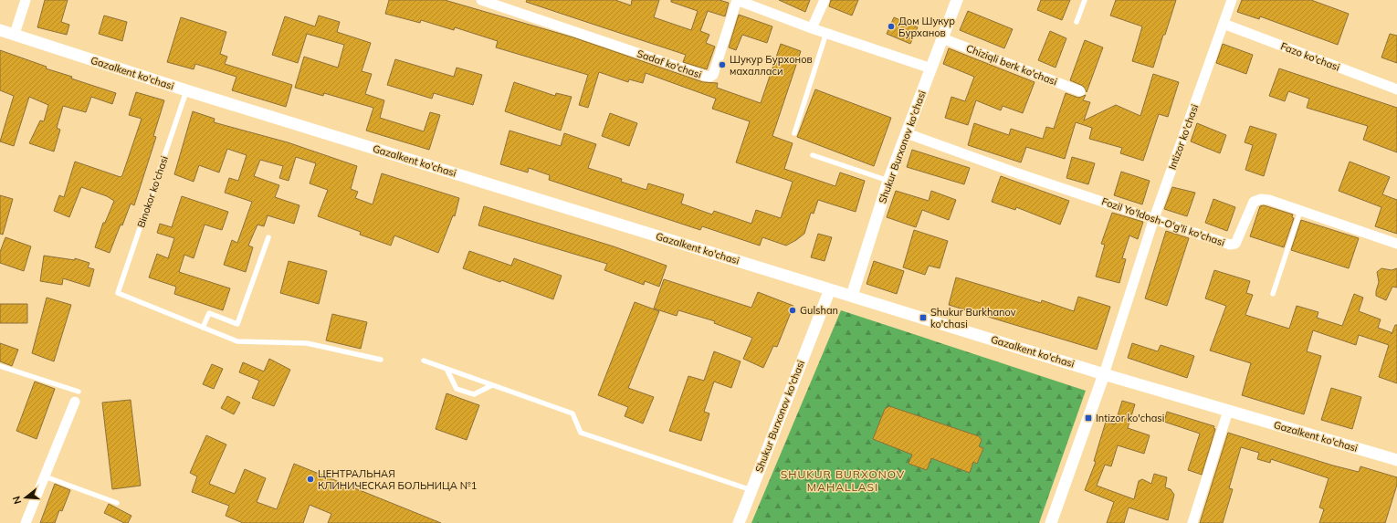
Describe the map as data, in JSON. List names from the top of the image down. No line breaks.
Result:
{"streets":{"street":["Fazo ko'chasi","Sadaf ko'chasi","Chiziqli berk ko'chasi","Gazalkent ko'chasi","Intizor ko'chasi","Shukur Burxonov ko'chasi","Fozil Yo'ldosh-O'g'li ko'chasi"],"lane":["Binokor ko'chasi"]},"crossings":[["Fazo ko'chasi","Intizor ko'chasi"],["Sadaf ko'chasi","Shukur Burxonov ko'chasi"],["Chiziqli berk ko'chasi","Shukur Burxonov ko'chasi"],["Gazalkent ko'chasi","Intizor ko'chasi"],["Gazalkent ko'chasi","Shukur Burxonov ko'chasi"],["Gazalkent ko'chasi","Binokor ko'chasi"],["Intizor ko'chasi","Fozil Yo'ldosh-O'g'li ko'chasi"],["Shukur Burxonov ko'chasi","Fozil Yo'ldosh-O'g'li ko'chasi"]],"districts":["SHUKUR BURXONOV MAHALLASI"],"places":{"other":["Дом Шукур Бурханов","Шукур Бурхонов махалласи","Gulshan","ЦЕНТРАЛЬНАЯ КЛИНИЧЕСКАЯ БОЛЬНИЦА №1"],"transit":["Shukur Burkhanov ko'chasi","Intizor ko'chasi"]},"north":"left"}
